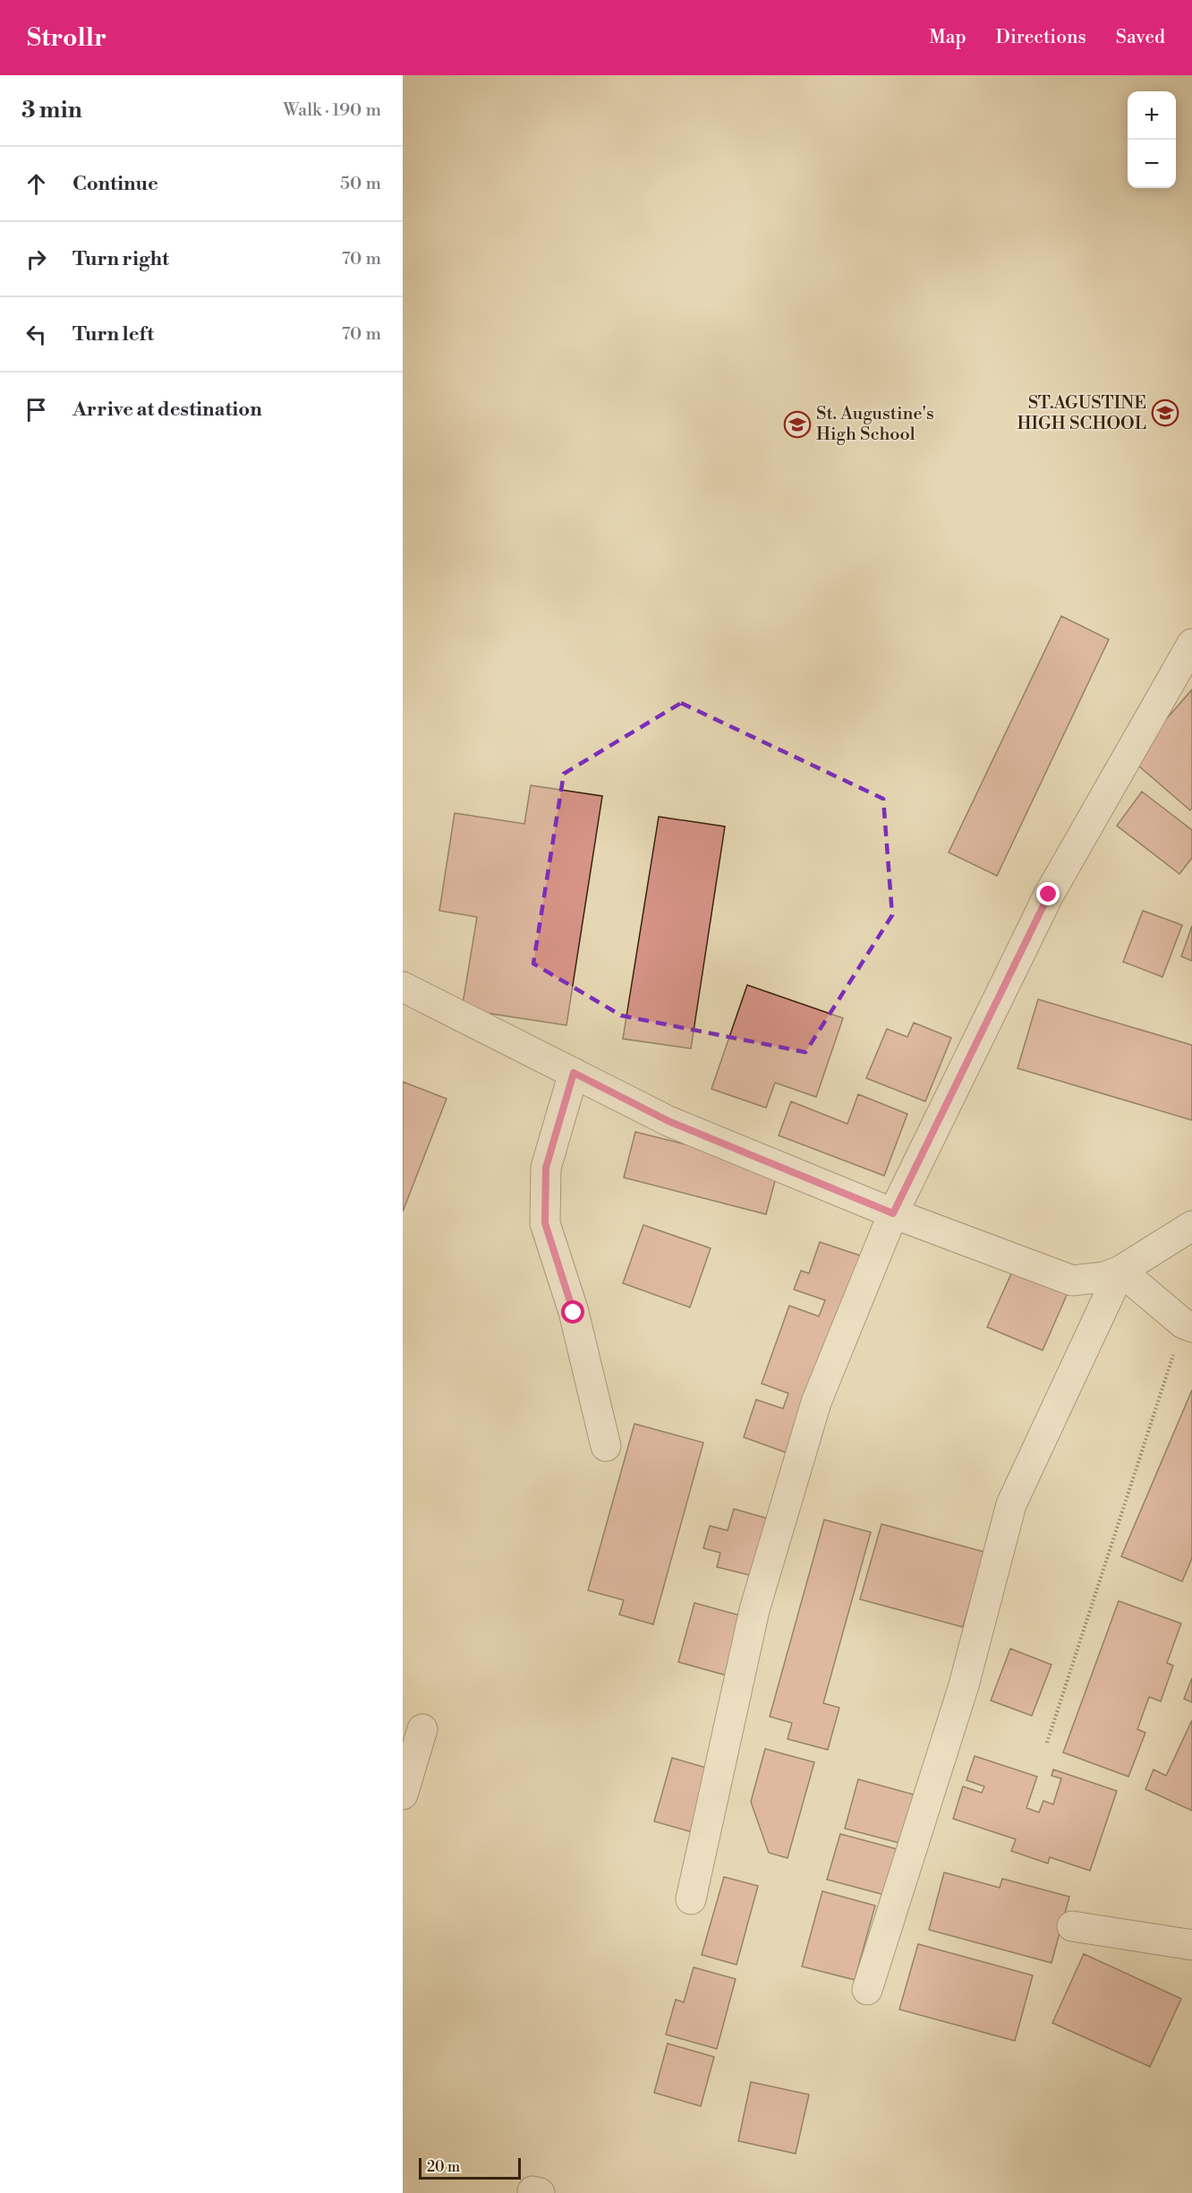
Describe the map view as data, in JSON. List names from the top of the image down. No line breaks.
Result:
{"places":{"school or university":["ST.AGUSTINE HIGH SCHOOL","St. Augustine's High School"]},"scale_bar":"20 m","page":{"header":"Strollr","nav":["Map","Directions","Saved"],"heading":["3 min","Walk · 190 m"],"map_buttons":["+","−"],"list":[["Continue","50 m"],["Turn right","70 m"],["Turn left","70 m"],"Arrive at destination"],"scale":"20 m"}}
